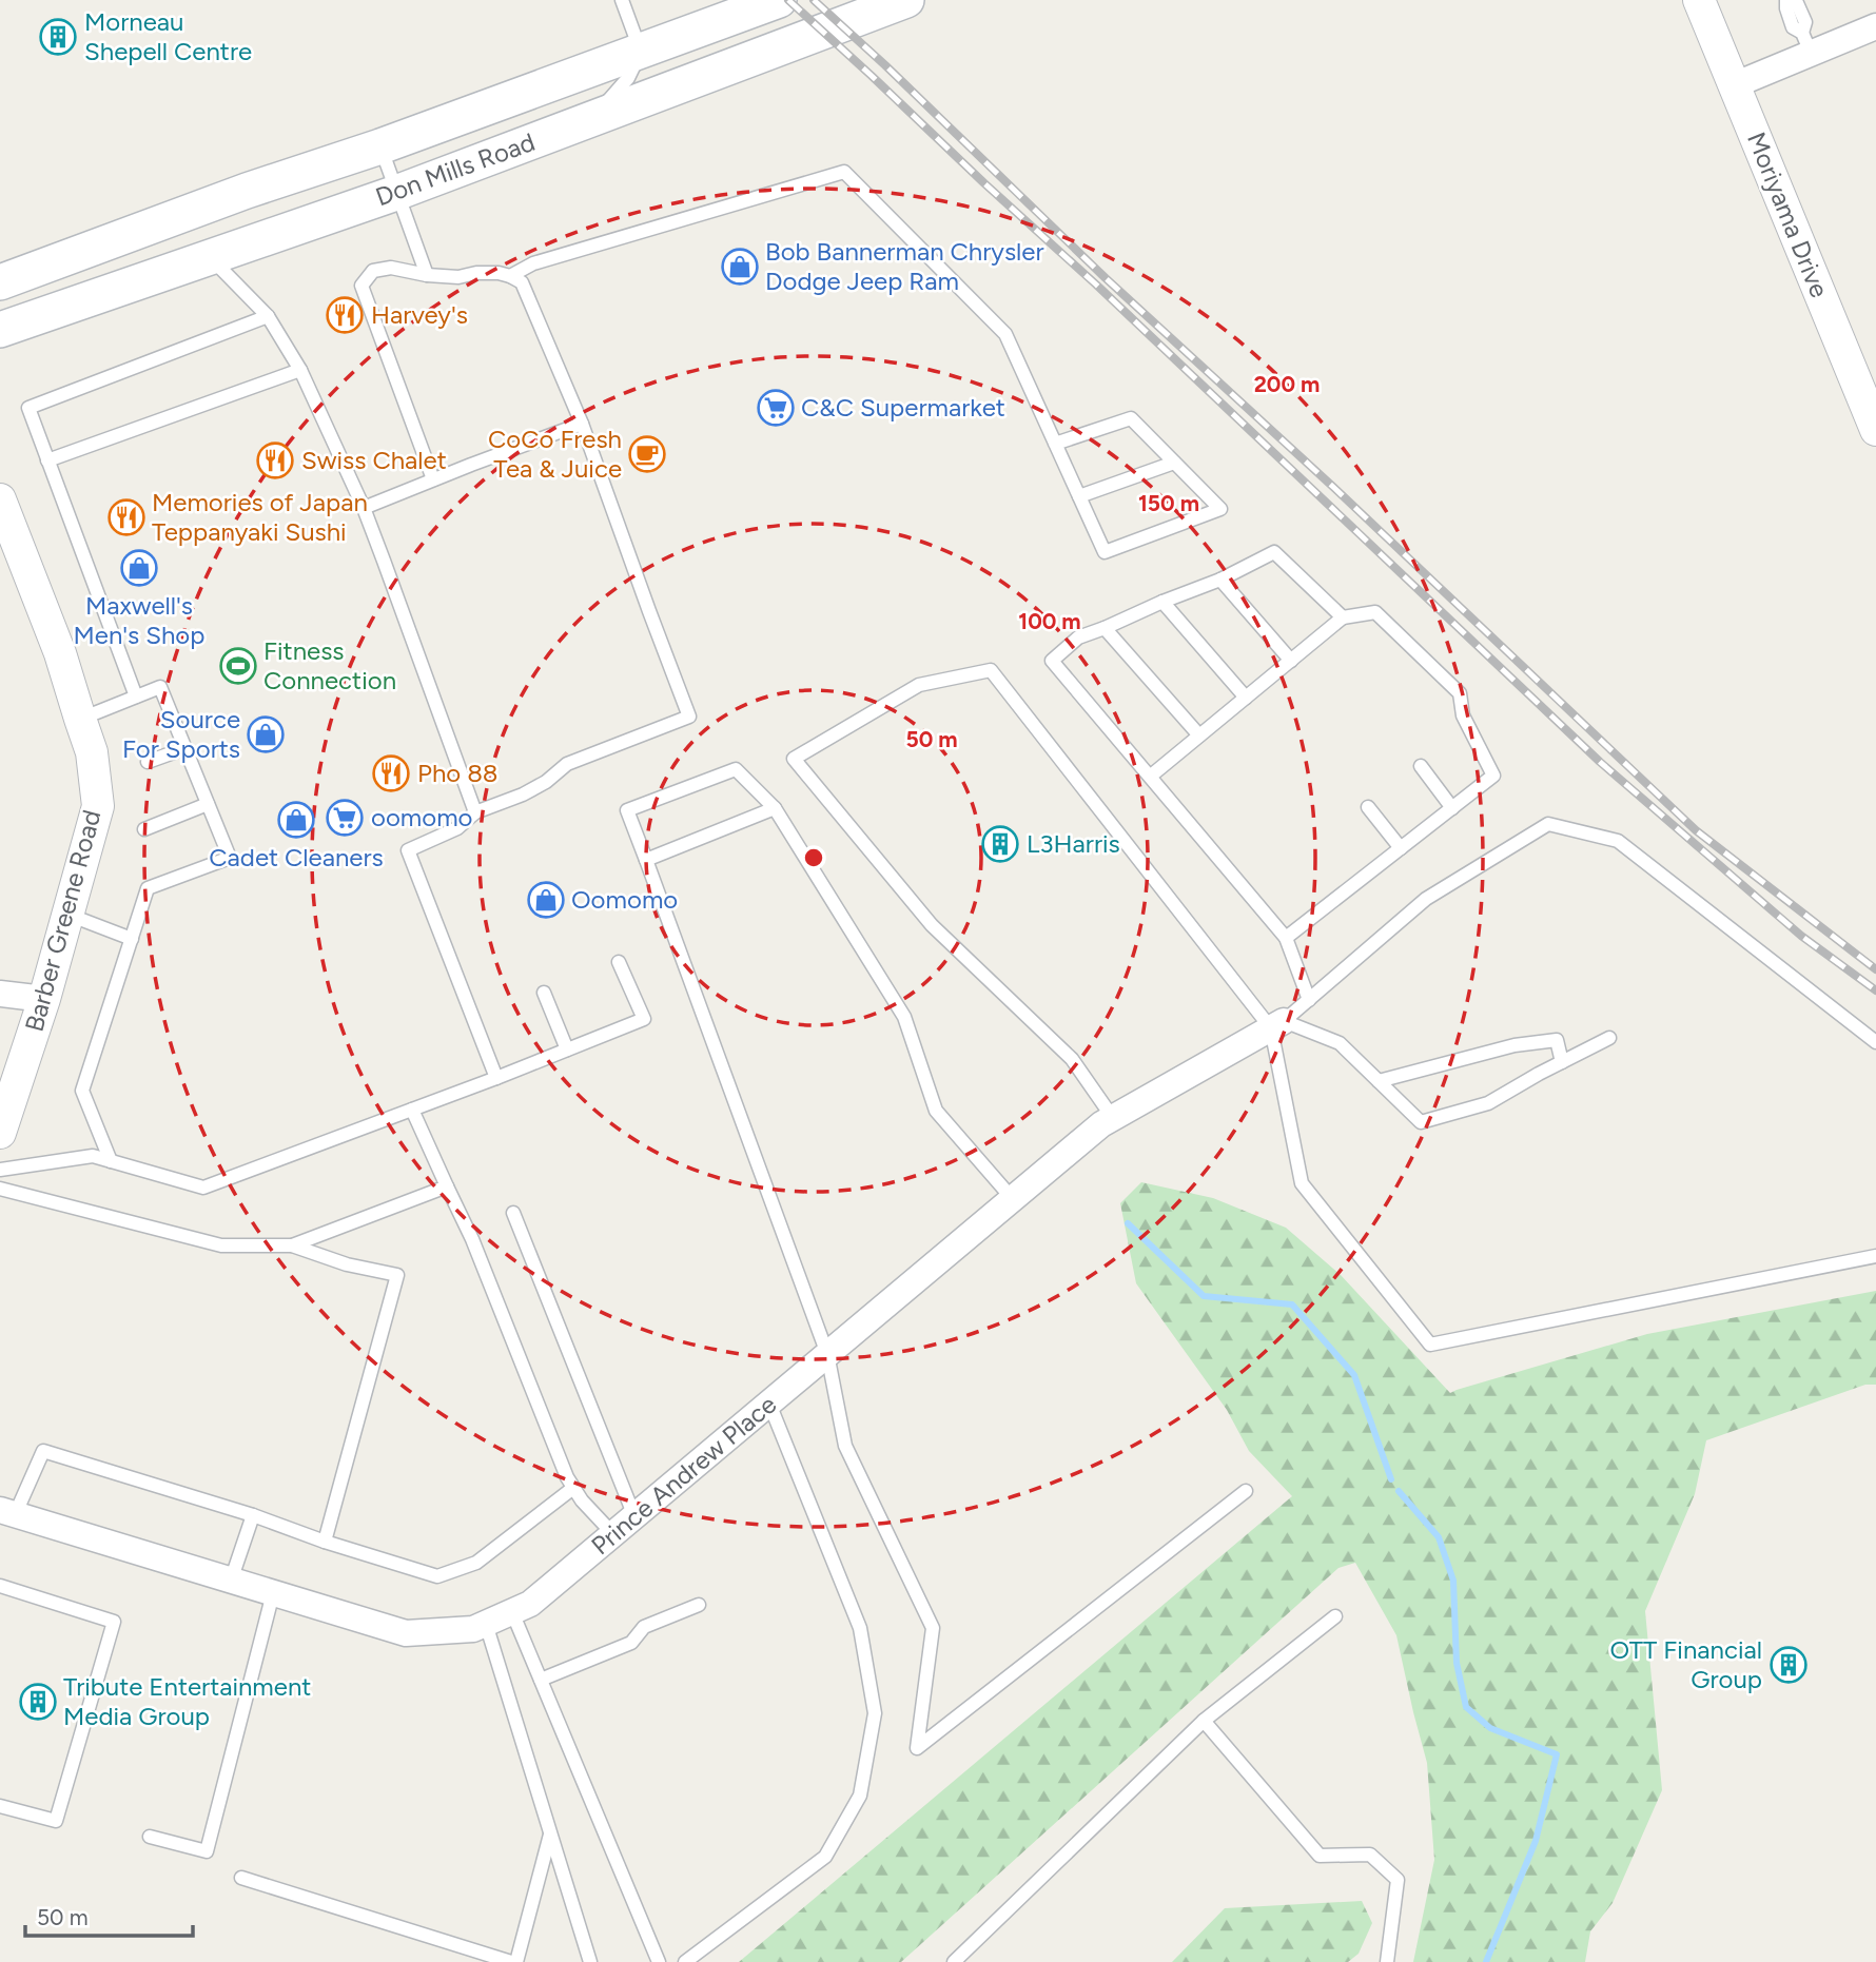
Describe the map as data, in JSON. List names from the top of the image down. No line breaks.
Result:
{"streets":{"main road":["Don Mills Road"],"street":["Moriyama Drive","Barber Greene Road","Prince Andrew Place"]},"places":{"building":["Morneau Shepell Centre","L3Harris","OTT Financial Group","Tribute Entertainment Media Group"],"shop":["Bob Bannerman Chrysler Dodge Jeep Ram","Maxwell's Men's Shop","Source For Sports","Cadet Cleaners","Oomomo"],"restaurant":["Harvey's","Swiss Chalet","Memories of Japan Teppanyaki Sushi","Pho 88"],"supermarket":["C&C Supermarket","oomomo"],"cafe":["CoCo Fresh Tea & Juice"],"sports":["Fitness Connection"]},"scale_bar":"50 m","rings":["200 m","150 m","100 m","50 m"]}
